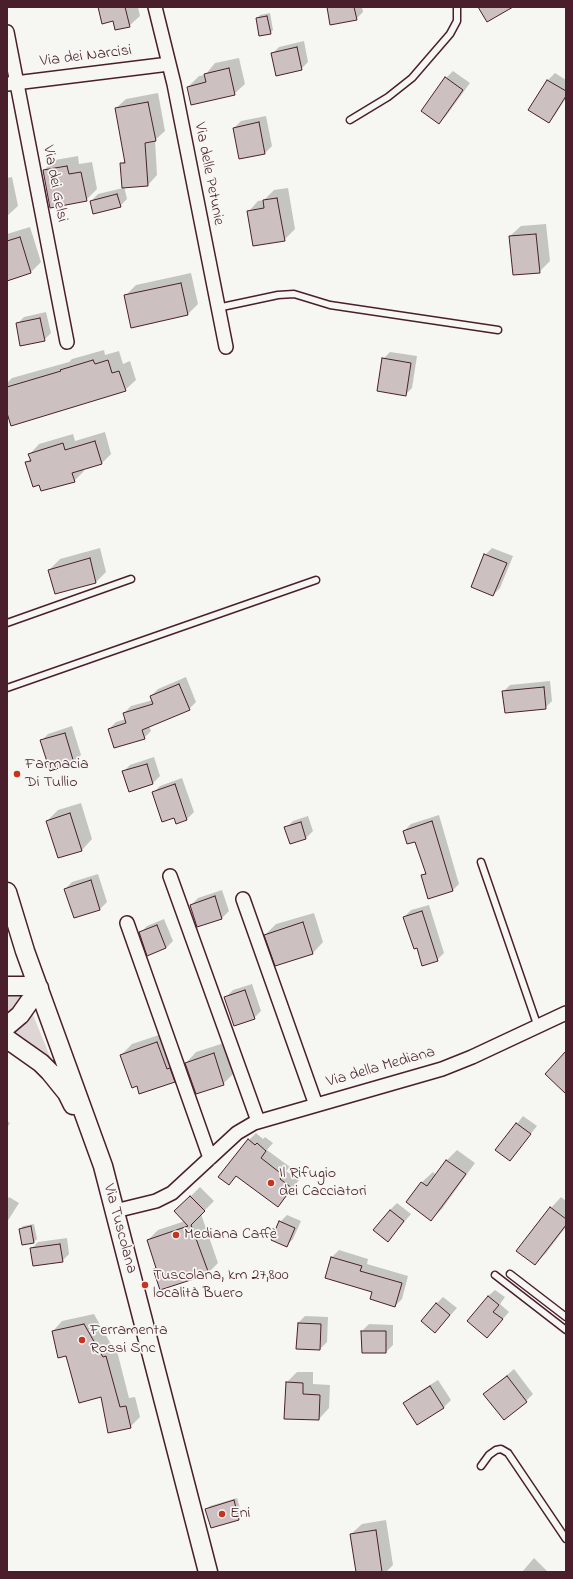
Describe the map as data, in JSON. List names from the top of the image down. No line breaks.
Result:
{"streets":{"main road":["Via Tuscolana"],"street":["Via dei Narcisi","Via delle Petunie","Via dei Gelsi","Via della Mediana"]},"crossings":[["Via dei Narcisi","Via delle Petunie"],["Via dei Narcisi","Via dei Gelsi"],["Via della Mediana","Via Tuscolana"]],"places":["Farmacia Di Tullio","Il Rifugio dei Cacciatori","Mediana Caffè","Tuscolana, km 27,800 località Buero","Ferramenta Rossi Snc","Eni"]}
